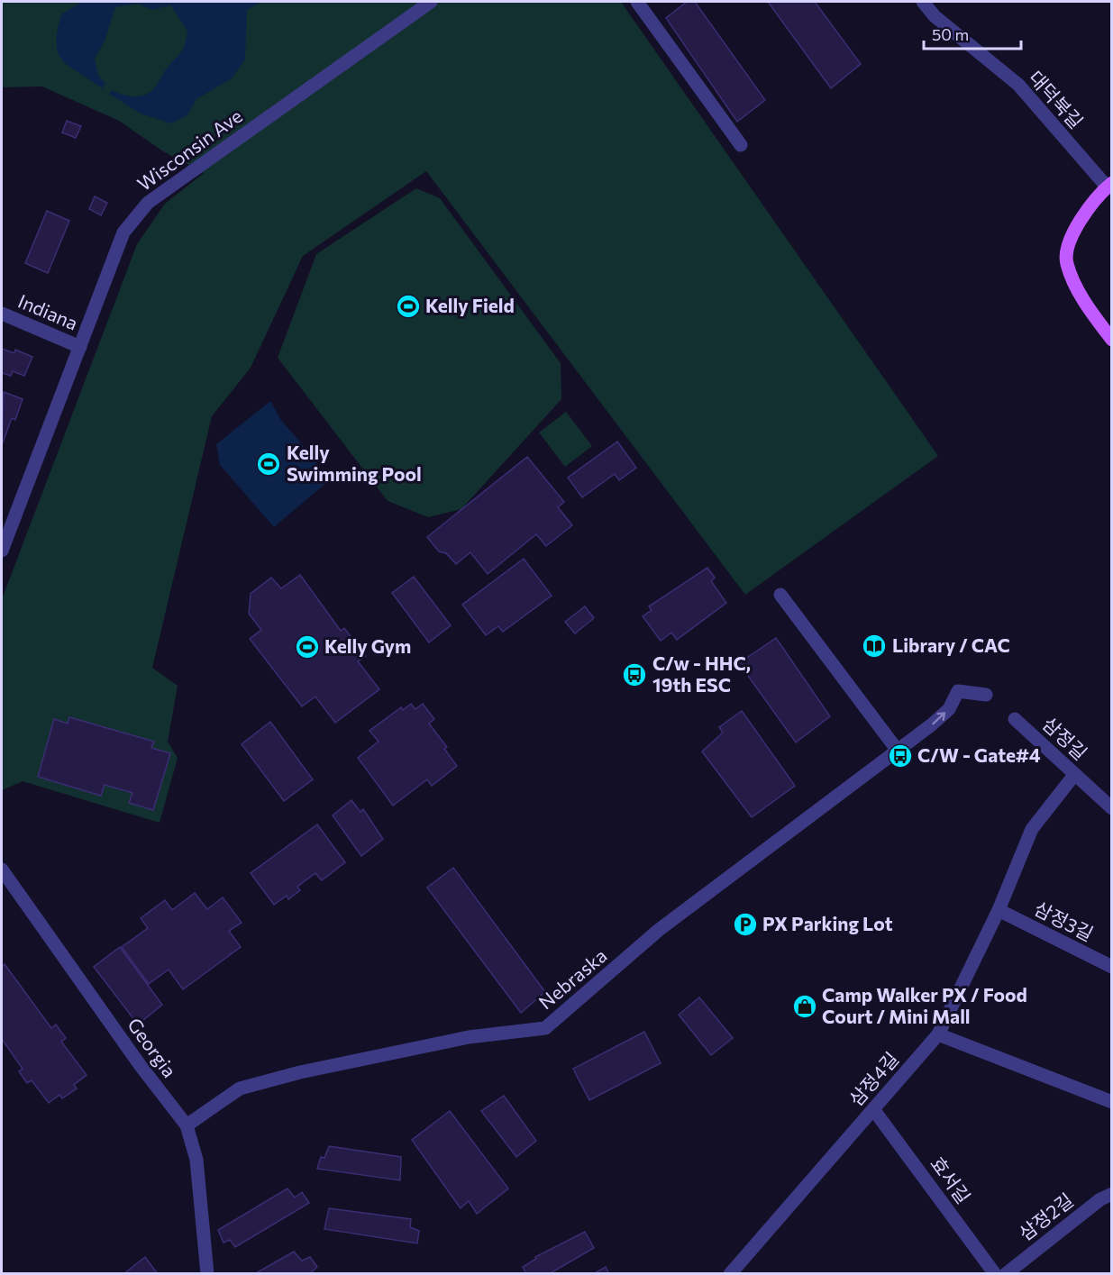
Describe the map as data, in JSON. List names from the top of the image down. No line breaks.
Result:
{"streets":{"street":["대덕북길","Wisconsin Ave","Indiana","삼정길","삼정3길","Nebraska","Georgia","삼정4길","효서길","삼정2길"]},"crossings":[["Wisconsin Ave","Indiana"],["삼정길","삼정4길"],["삼정3길","삼정4길"],["Nebraska","Georgia"],["삼정4길","효서길"]],"places":{"sports":["Kelly Field","Kelly Swimming Pool","Kelly Gym"],"library":["Library / CAC"],"bus stop":["C/w - HHC, 19th ESC","C/W - Gate#4"],"parking":["PX Parking Lot"],"shop":["Camp Walker PX / Food Court / Mini Mall"]},"scale_bar":"50 m"}
